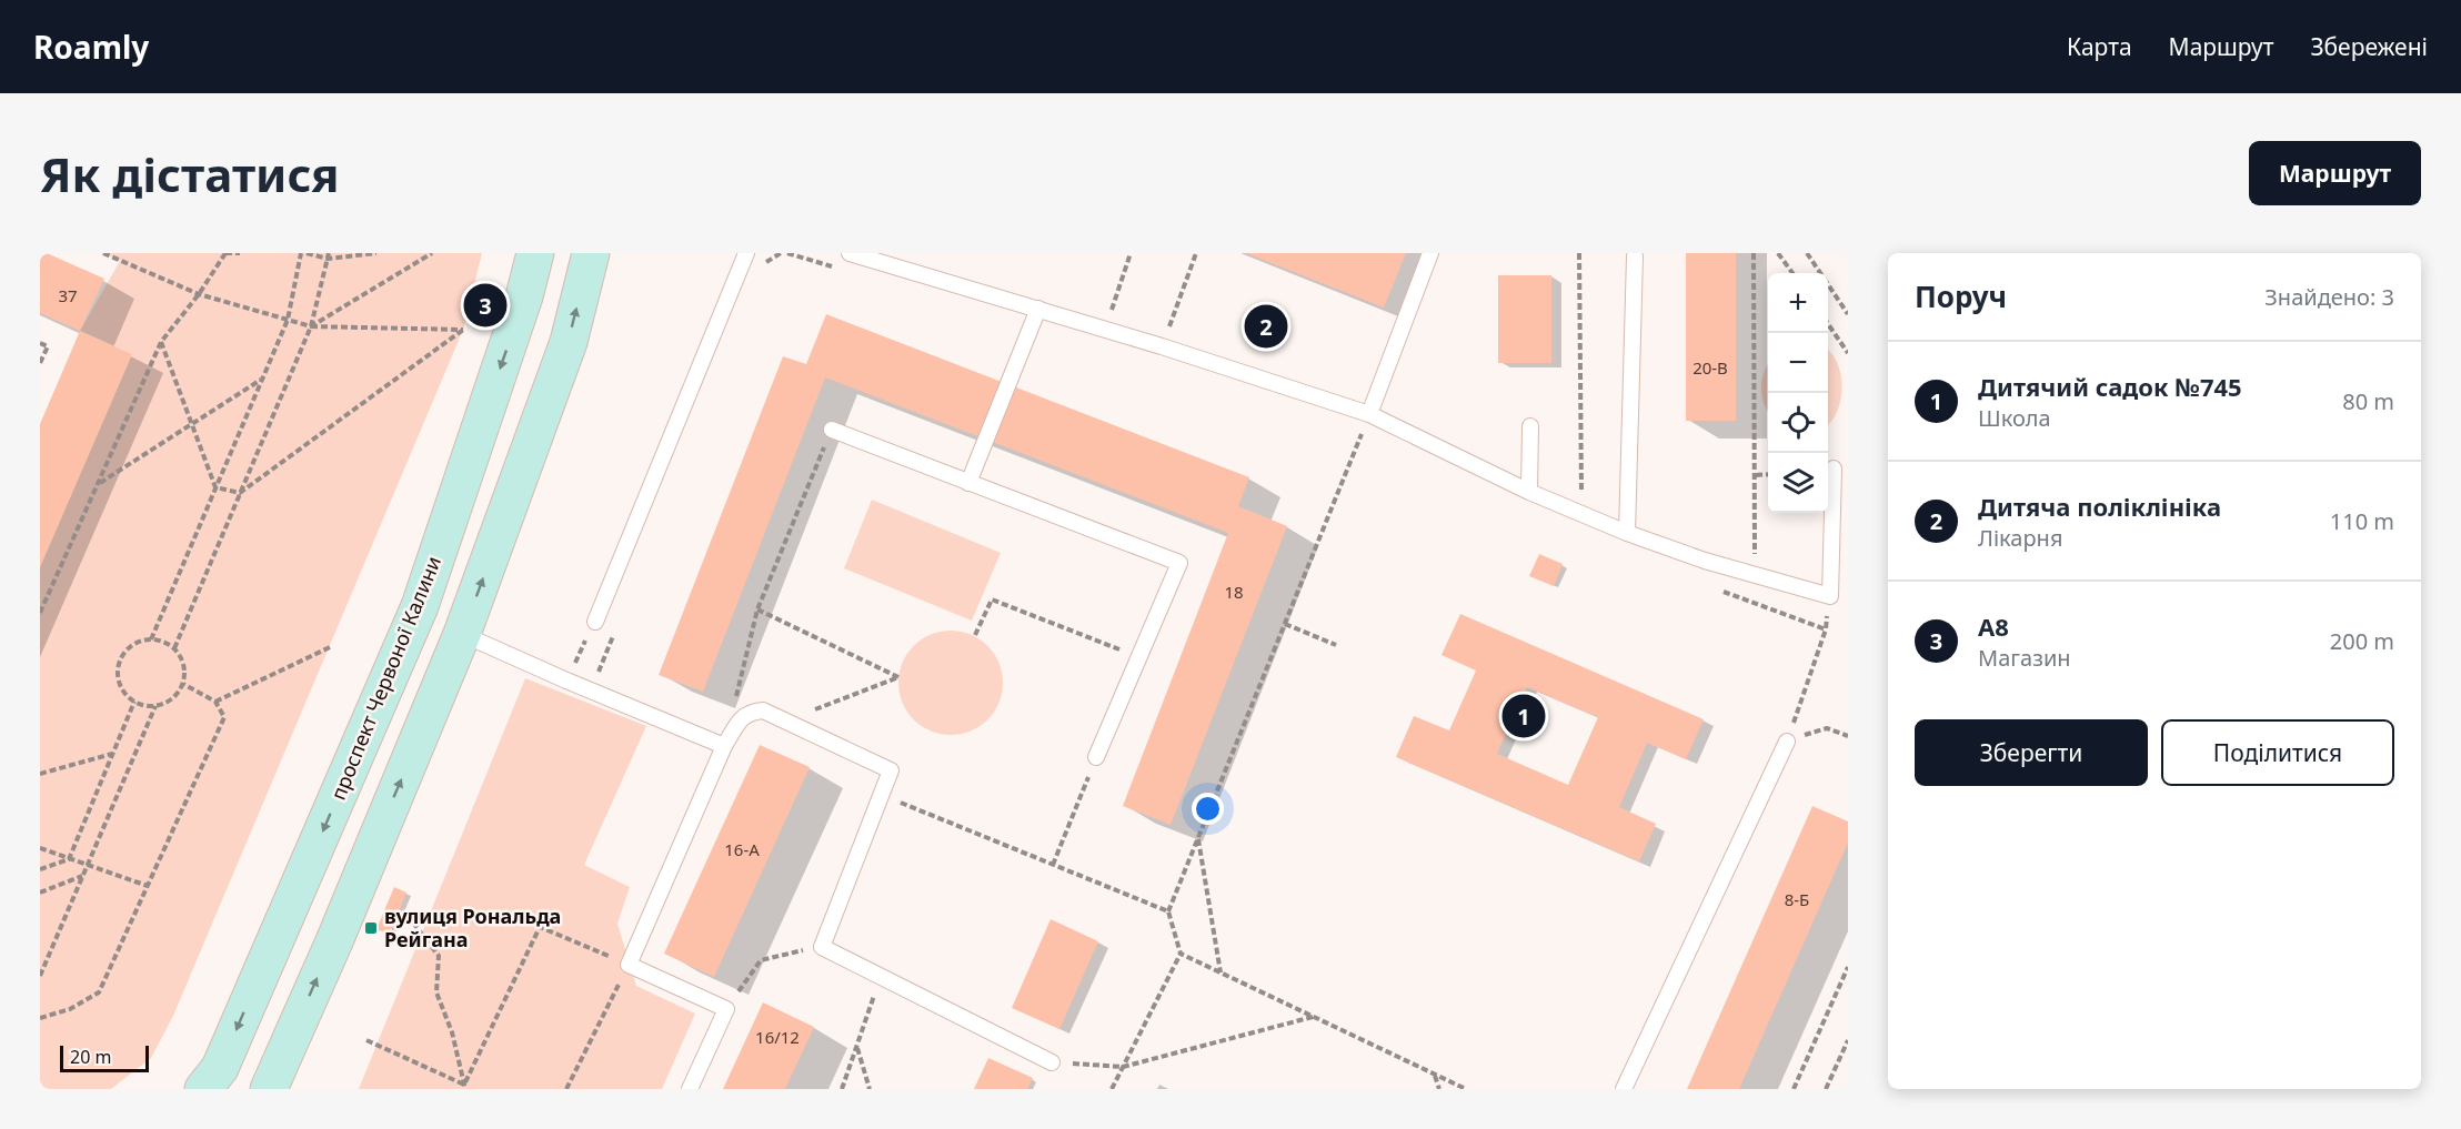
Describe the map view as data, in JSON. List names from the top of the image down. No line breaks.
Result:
{"streets":{"main road":["проспект Червоної Калини"]},"places":{"transit":["вулиця Рональда Рейгана"]},"house_numbers":["37","20-В","18","16-А","8-Б","16/12"],"scale_bar":"20 m","page":{"header":"Roamly","nav":["Карта","Маршрут","Збережені"],"buttons":["Маршрут",["Зберегти","Поділитися"]],"title":"Як дістатися","heading":["Поруч","Знайдено: 3"],"map_buttons":["+","−"],"pins":["3","2","1"],"list":[{"mark":"1","name":"Дитячий садок №745","note":"Школа","value":"80 m"},{"mark":"2","name":"Дитяча поліклініка","note":"Лікарня","value":"110 m"},{"mark":"3","name":"А8","note":"Магазин","value":"200 m"}],"scale":"20 m"}}
